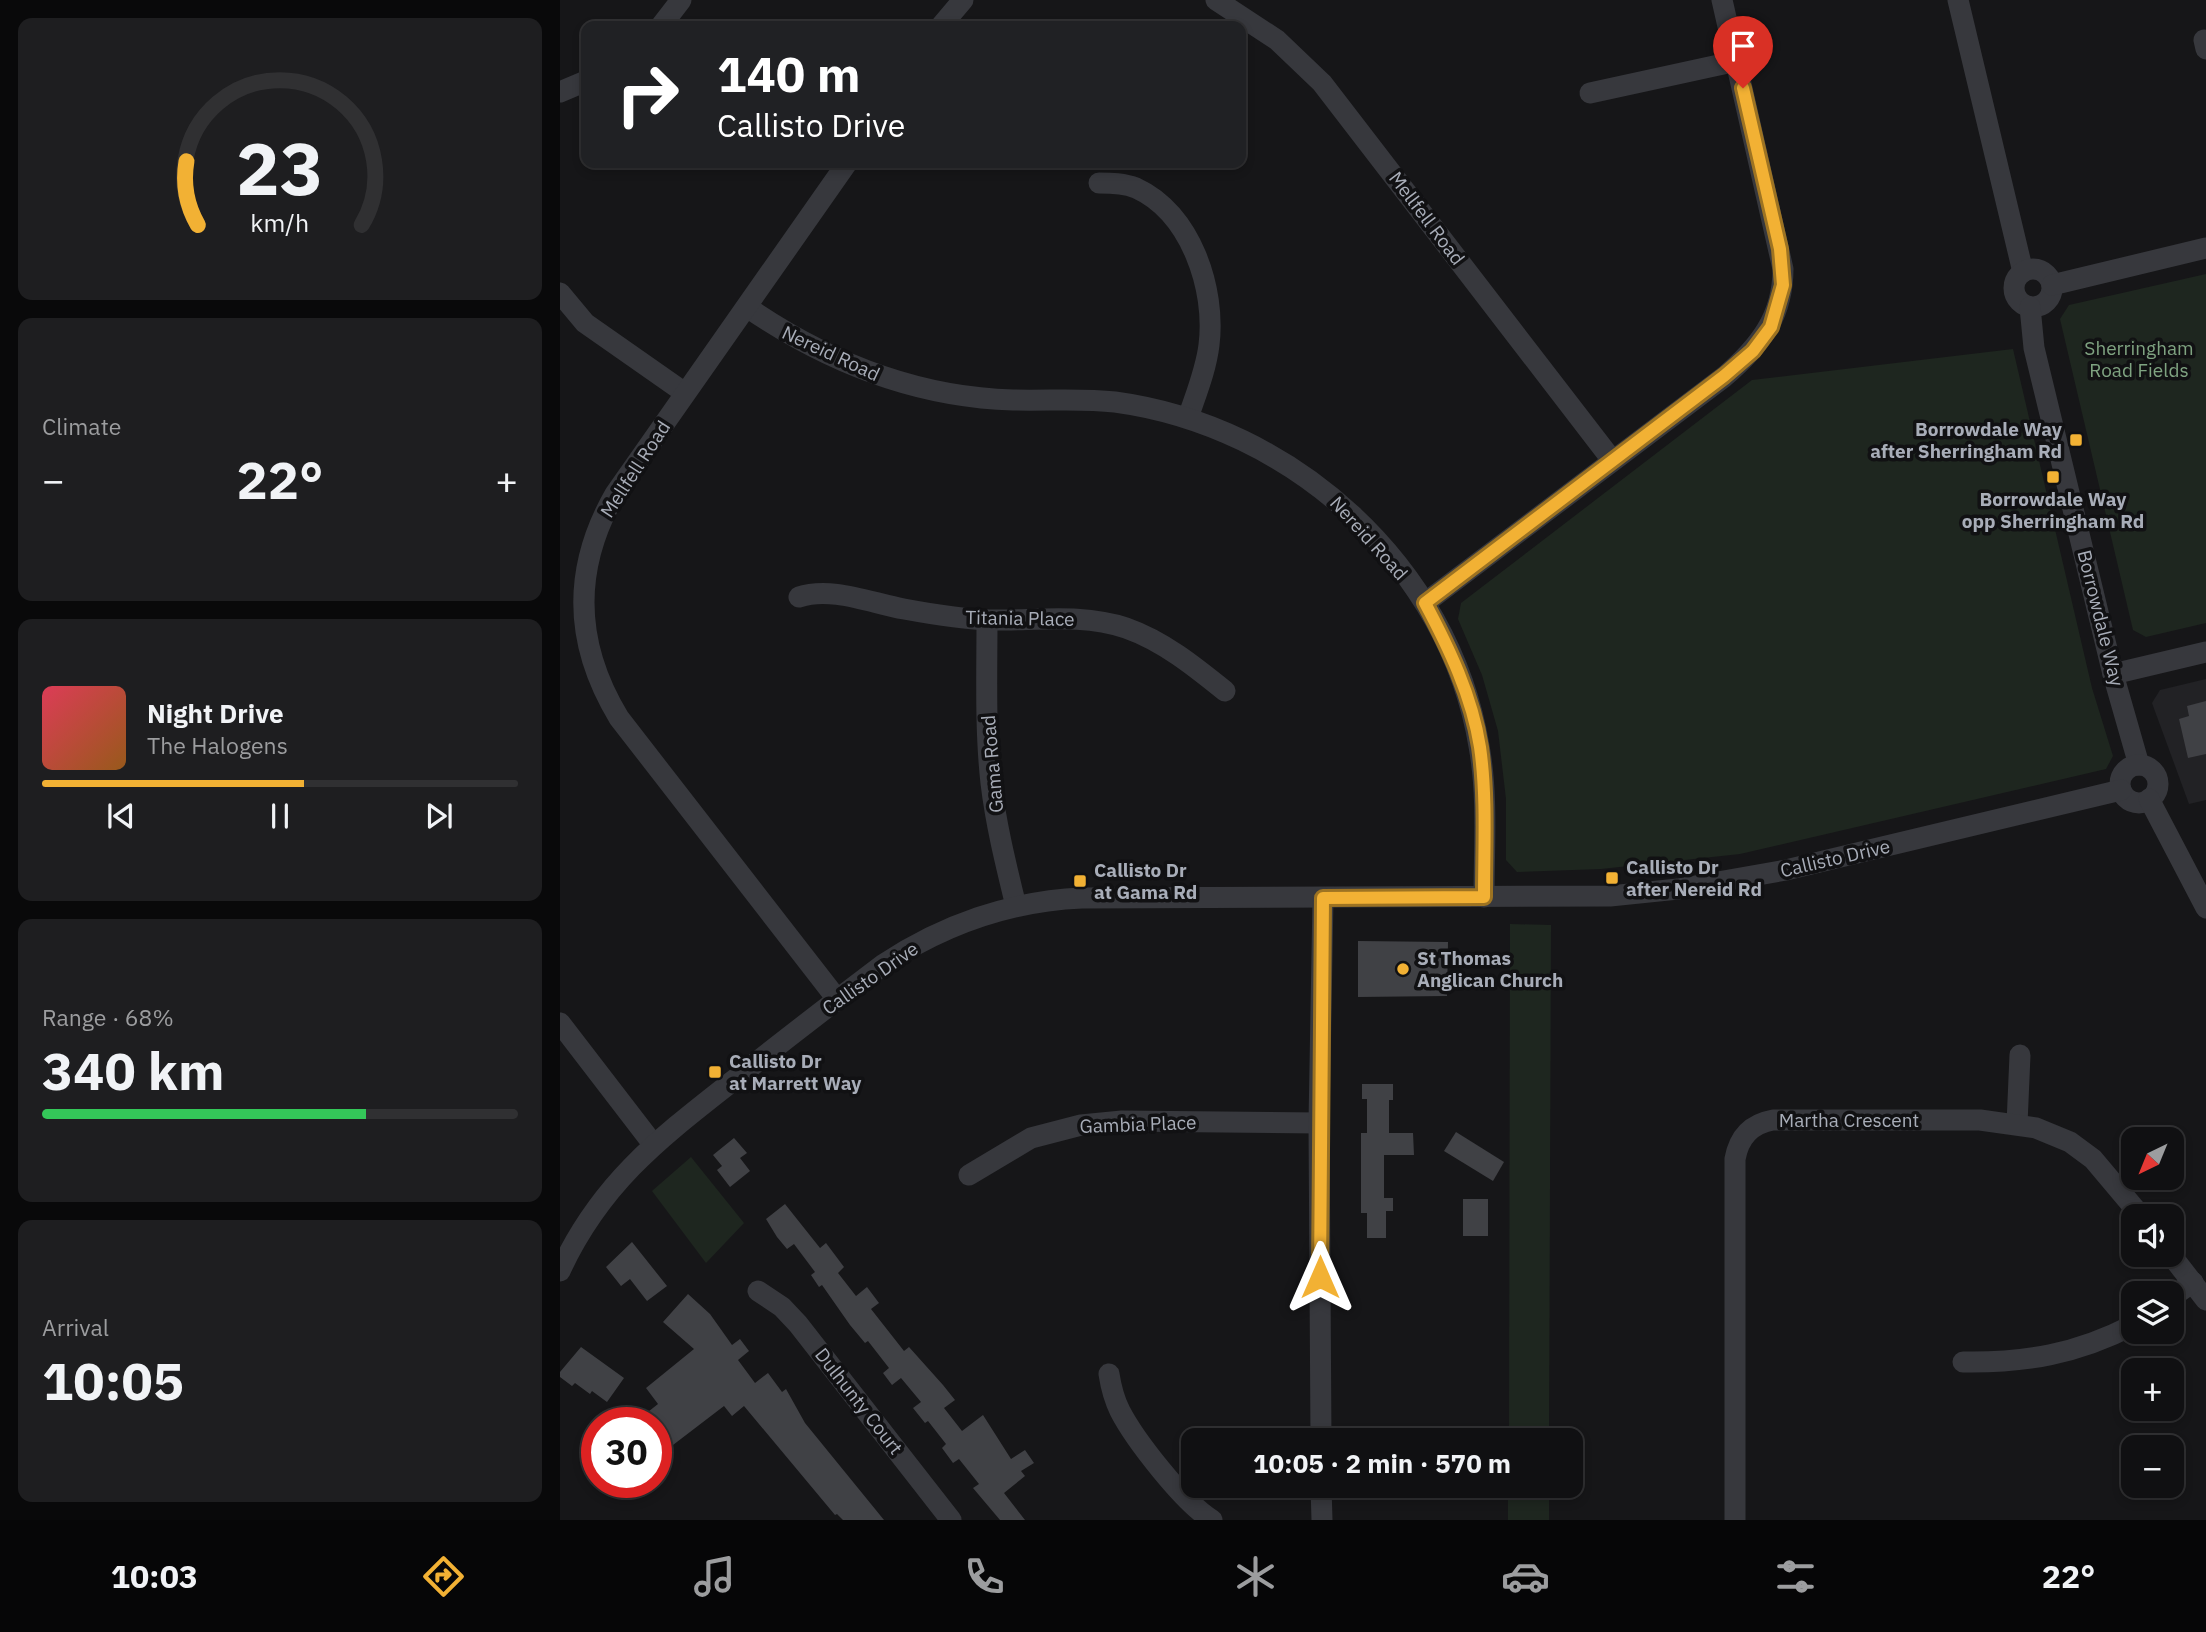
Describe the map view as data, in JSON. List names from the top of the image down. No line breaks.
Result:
{"streets":{"street":["Mellfell Road","Nereid Road","Titania Place","Borrowdale Way","Gama Road","Callisto Drive","Martha Crescent","Gambia Place","Dulhunty Court"]},"crossings":[["Mellfell Road","Nereid Road"],["Mellfell Road","Callisto Drive"],["Nereid Road","Callisto Drive"],["Titania Place","Gama Road"],["Borrowdale Way","Callisto Drive"],["Gama Road","Callisto Drive"]],"parks":["Sherringham Road Fields"],"places":{"transit":["Borrowdale Way after Sherringham Rd","Borrowdale Way opp Sherringham Rd","Callisto Dr after Nereid Rd","Callisto Dr at Gama Rd","Callisto Dr at Marrett Way"],"other":["St Thomas Anglican Church"]},"north":"bottom left","page":{"turn":["140 m","Callisto Drive"],"tile":["Climate",["Range · 68%","340 km"],["Arrival","10:05"]],"heat":["−","22°","+"],"song":["Night Drive","The Halogens"],"map_buttons":["+","−"],"limit":"30","trip":"10:05 · 2 min · 570 m","tabs":["10:03","22°"],"gauge":["23","km/h"]}}
